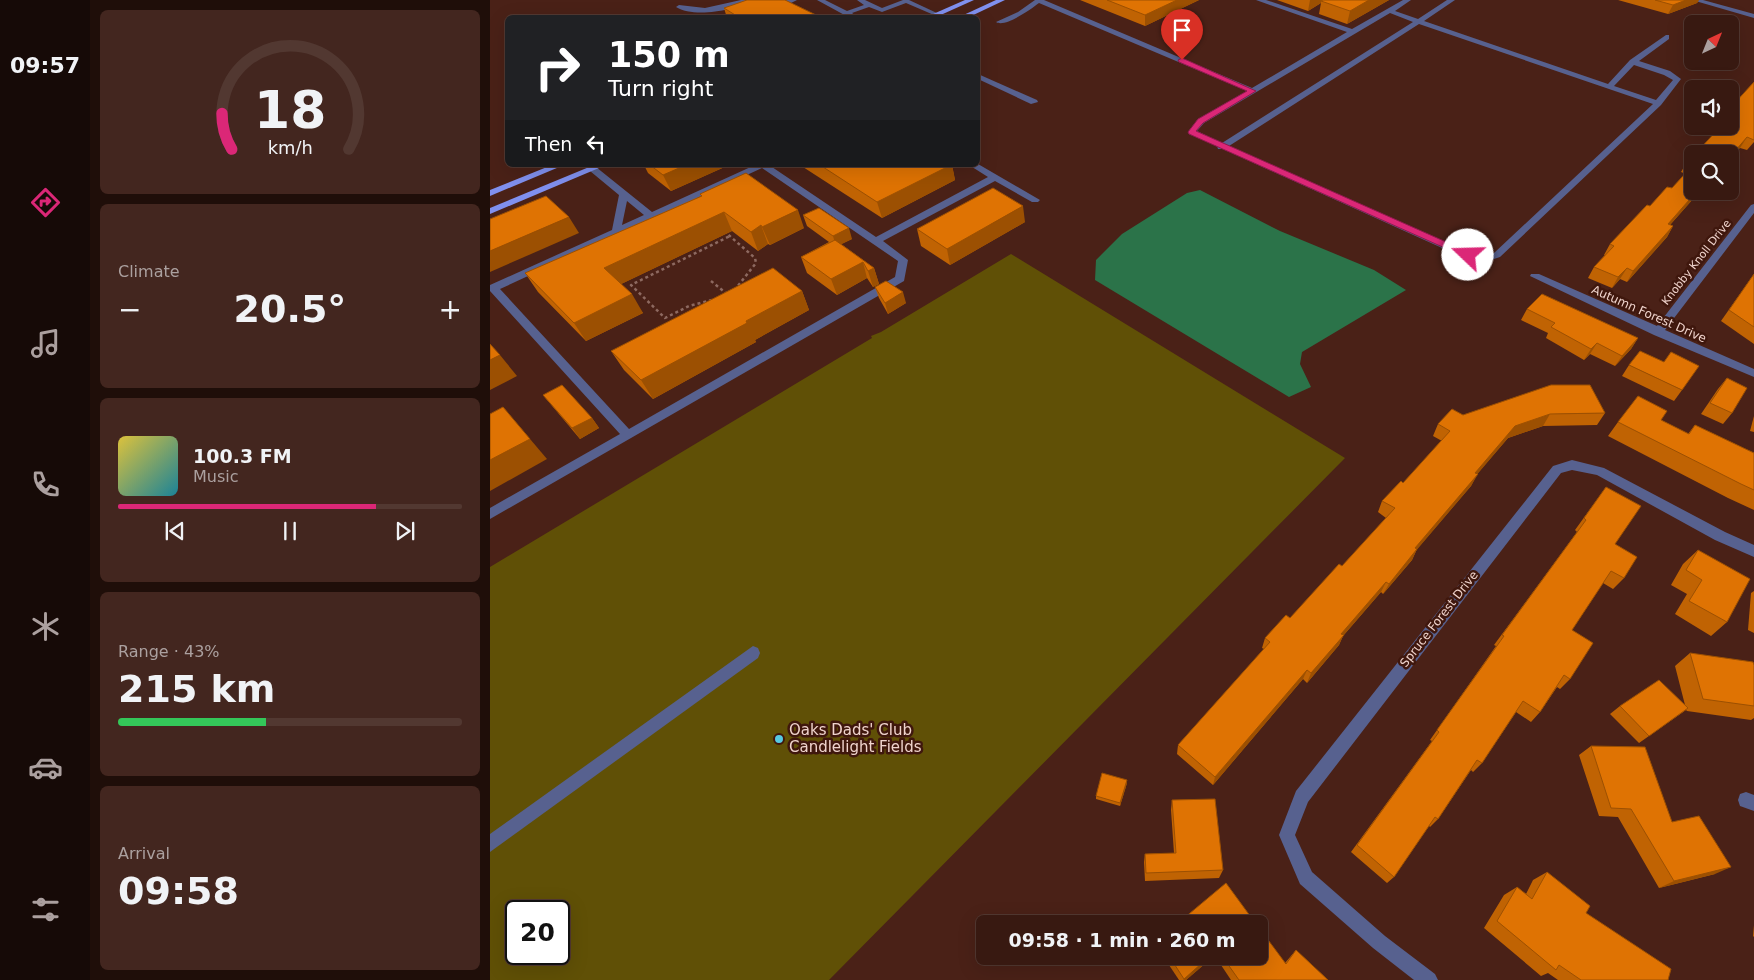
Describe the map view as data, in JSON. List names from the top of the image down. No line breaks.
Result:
{"streets":{"street":["Knobby Knoll Drive","Autumn Forest Drive","Spruce Forest Drive"]},"crossings":[["Knobby Knoll Drive","Autumn Forest Drive"]],"places":["Oaks Dads' Club Candlelight Fields"],"north":"top right","page":{"tabs":"09:57","turn":["150 m","Turn right"],"then":"Then","tile":["Climate",["Range · 43%","215 km"],["Arrival","09:58"]],"heat":["−","20.5°","+"],"song":["100.3 FM","Music"],"limit":"20","trip":"09:58 · 1 min · 260 m","gauge":["18","km/h"]}}
